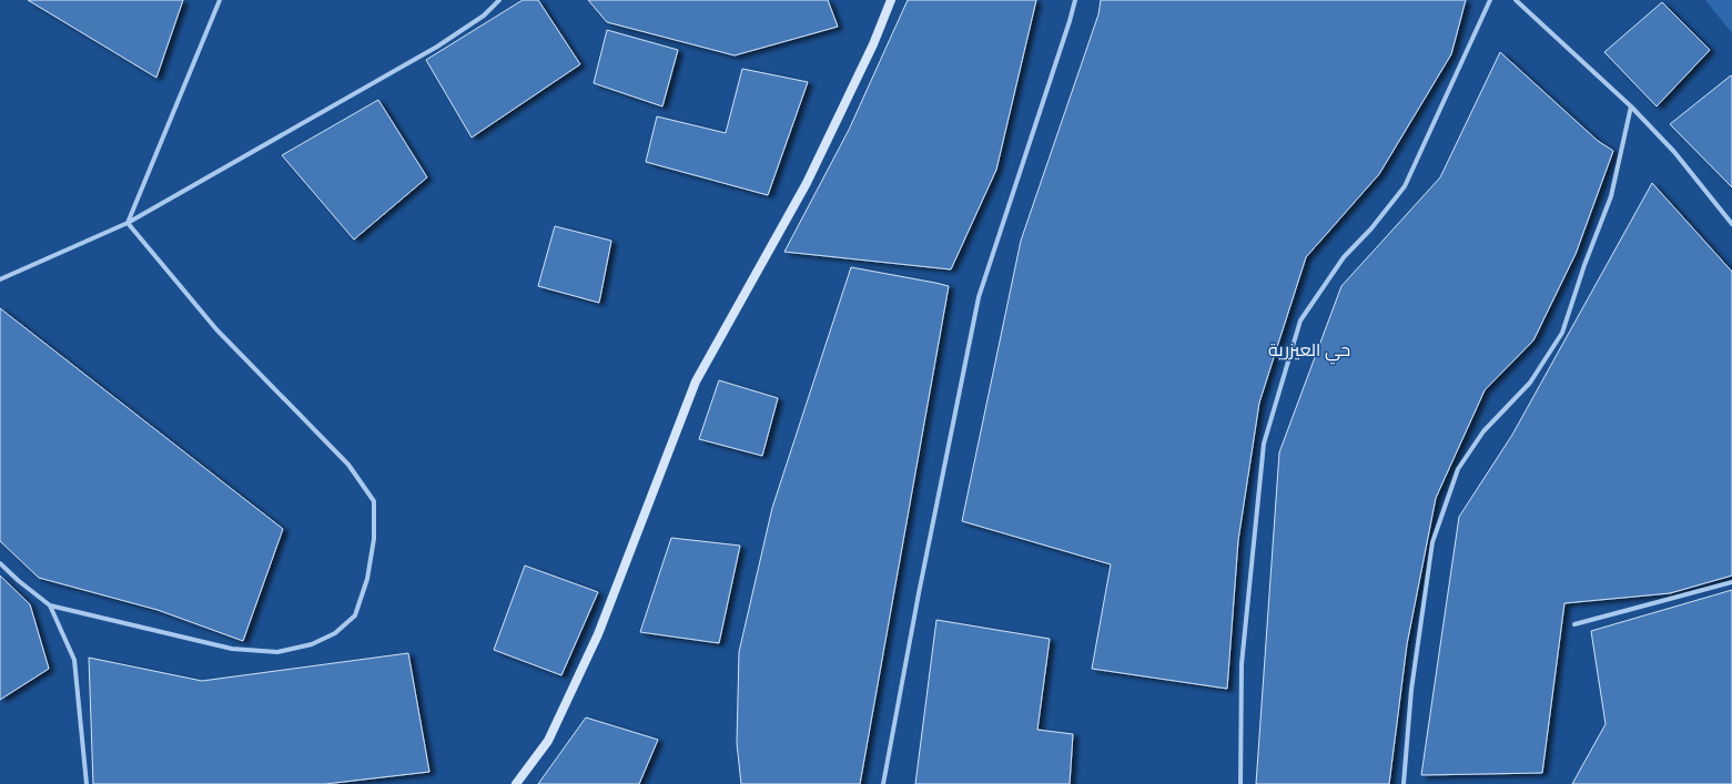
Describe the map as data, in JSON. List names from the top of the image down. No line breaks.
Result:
{"districts":["حي العيزرية"]}
